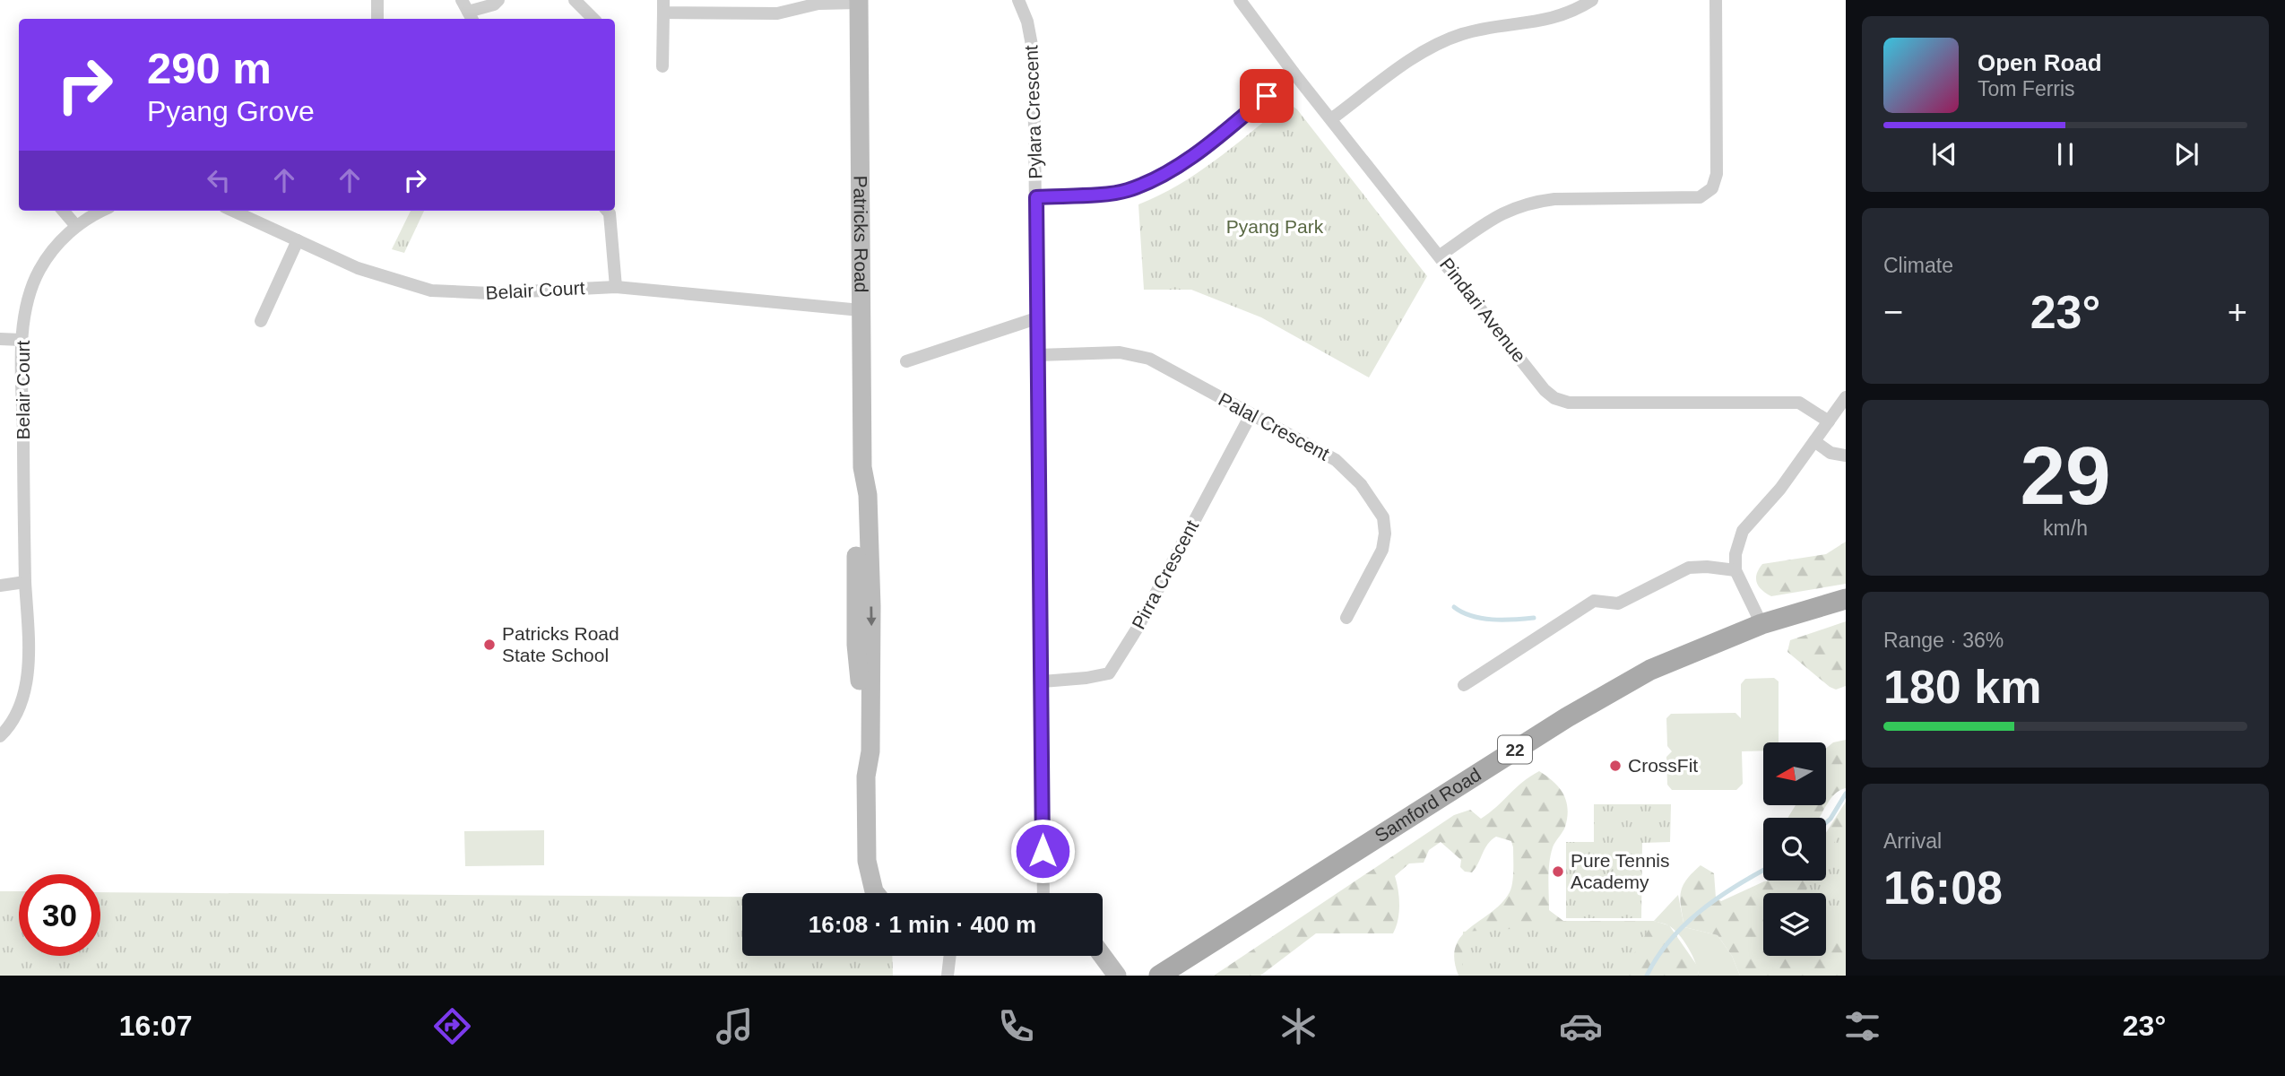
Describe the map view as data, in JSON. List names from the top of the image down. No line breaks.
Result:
{"streets":{"main road":["Patricks Road","22","Samford Road"],"street":["Pylara Crescent","Belair Court","Pindari Avenue","Palal Crescent","Pirra Crescent"]},"crossings":[["Pylara Crescent","Palal Crescent"],["Pylara Crescent","Pirra Crescent"],["Patricks Road","Belair Court"],["Palal Crescent","Pirra Crescent"]],"parks":["Pyang Park"],"places":["Patricks Road State School","CrossFit","Pure Tennis Academy"],"north":"left","page":{"turn":["290 m","Pyang Grove"],"song":["Open Road","Tom Ferris"],"tile":["Climate",["29","km/h"],["Range · 36%","180 km"],["Arrival","16:08"]],"heat":["−","23°","+"],"limit":"30","trip":"16:08 · 1 min · 400 m","tabs":["16:07","23°"]}}
